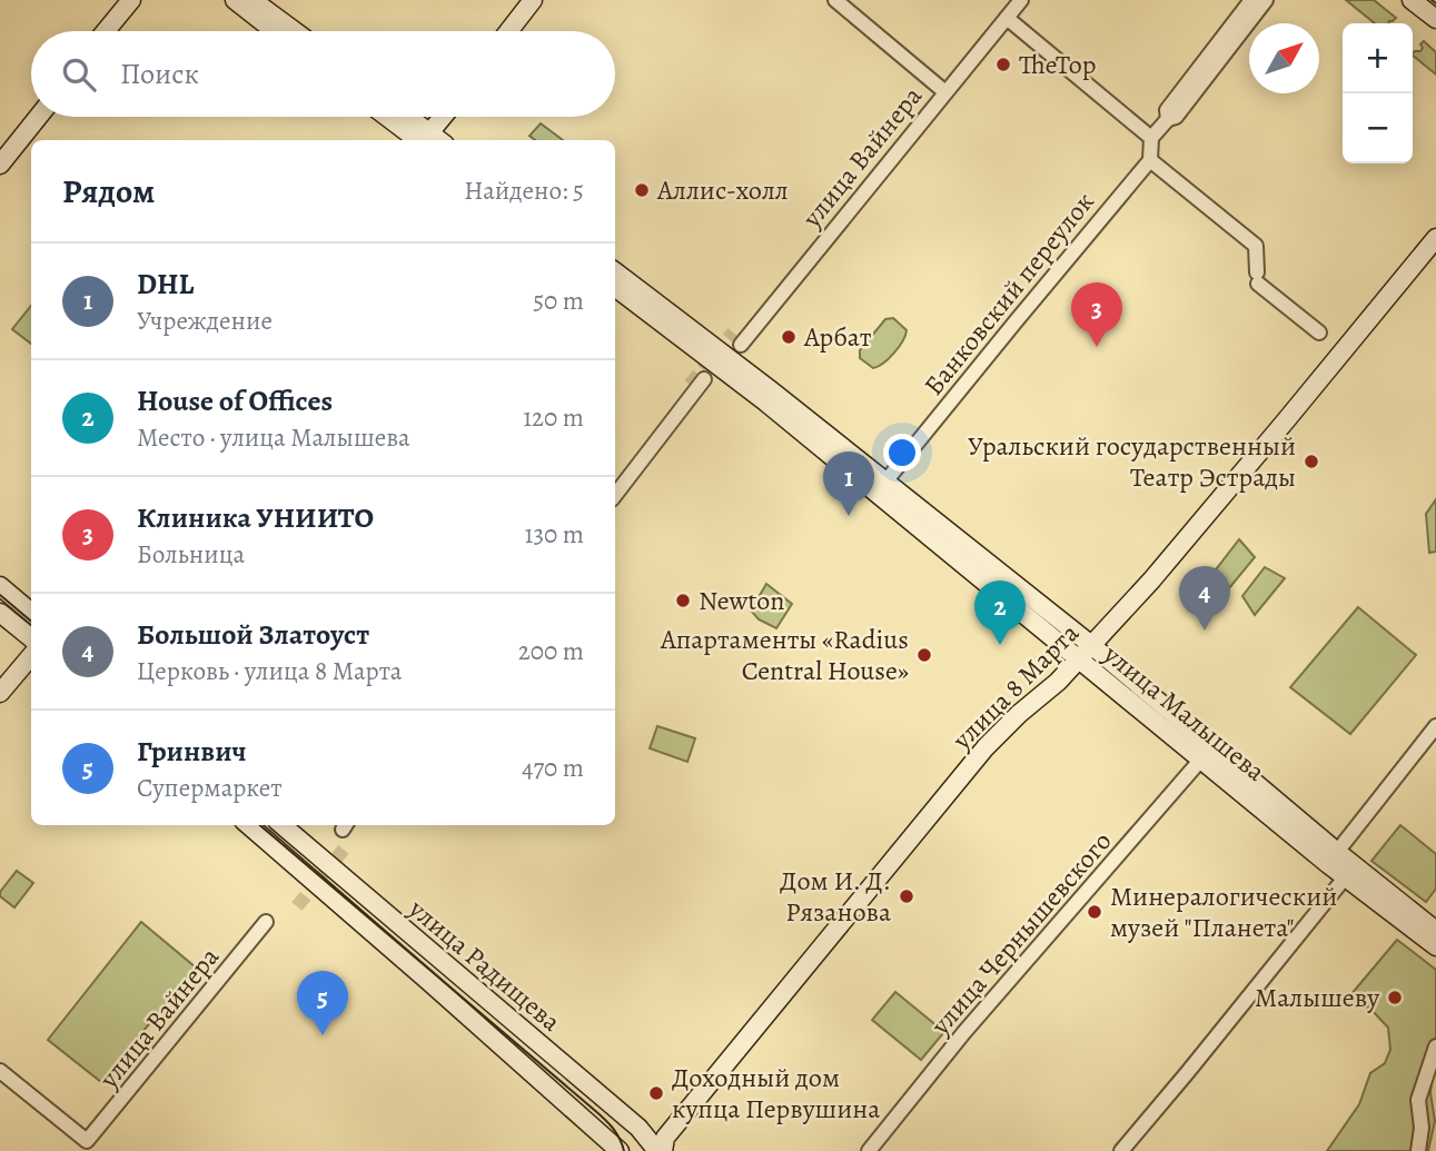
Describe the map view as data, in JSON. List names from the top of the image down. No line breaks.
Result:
{"streets":{"main road":["улица 8 Марта","улица Малышева","улица Радищева"],"street":["улица Вайнера","Банковский переулок","улица Чернышевского"]},"crossings":[["Банковский переулок","улица Малышева"],["улица 8 Марта","улица Малышева"],["улица 8 Марта","улица Радищева"],["улица Малышева","улица Чернышевского"]],"places":["TheTop","Аллис-холл","Арбат","Уральский государственный Театр Эстрады","Newton","Апартаменты «Radius Central House»","Дом И. Д. Рязанова","Минералогический музей \"Планета\"","Малышеву","Доходный дом купца Первушина"],"north":"top right","page":{"map_buttons":["+","−"],"search":"Поиск","heading":["Рядом","Найдено: 5"],"list":[{"mark":"1","name":"DHL","note":"Учреждение","value":"50 m"},{"mark":"2","name":"House of Offices","note":"Место · улица Малышева","value":"120 m"},{"mark":"3","name":"Клиника УНИИТО","note":"Больница","value":"130 m"},{"mark":"4","name":"Большой Златоуст","note":"Церковь · улица 8 Марта","value":"200 m"},{"mark":"5","name":"Гринвич","note":"Супермаркет","value":"470 m"}],"pins":["3","1","4","2","5"]}}
